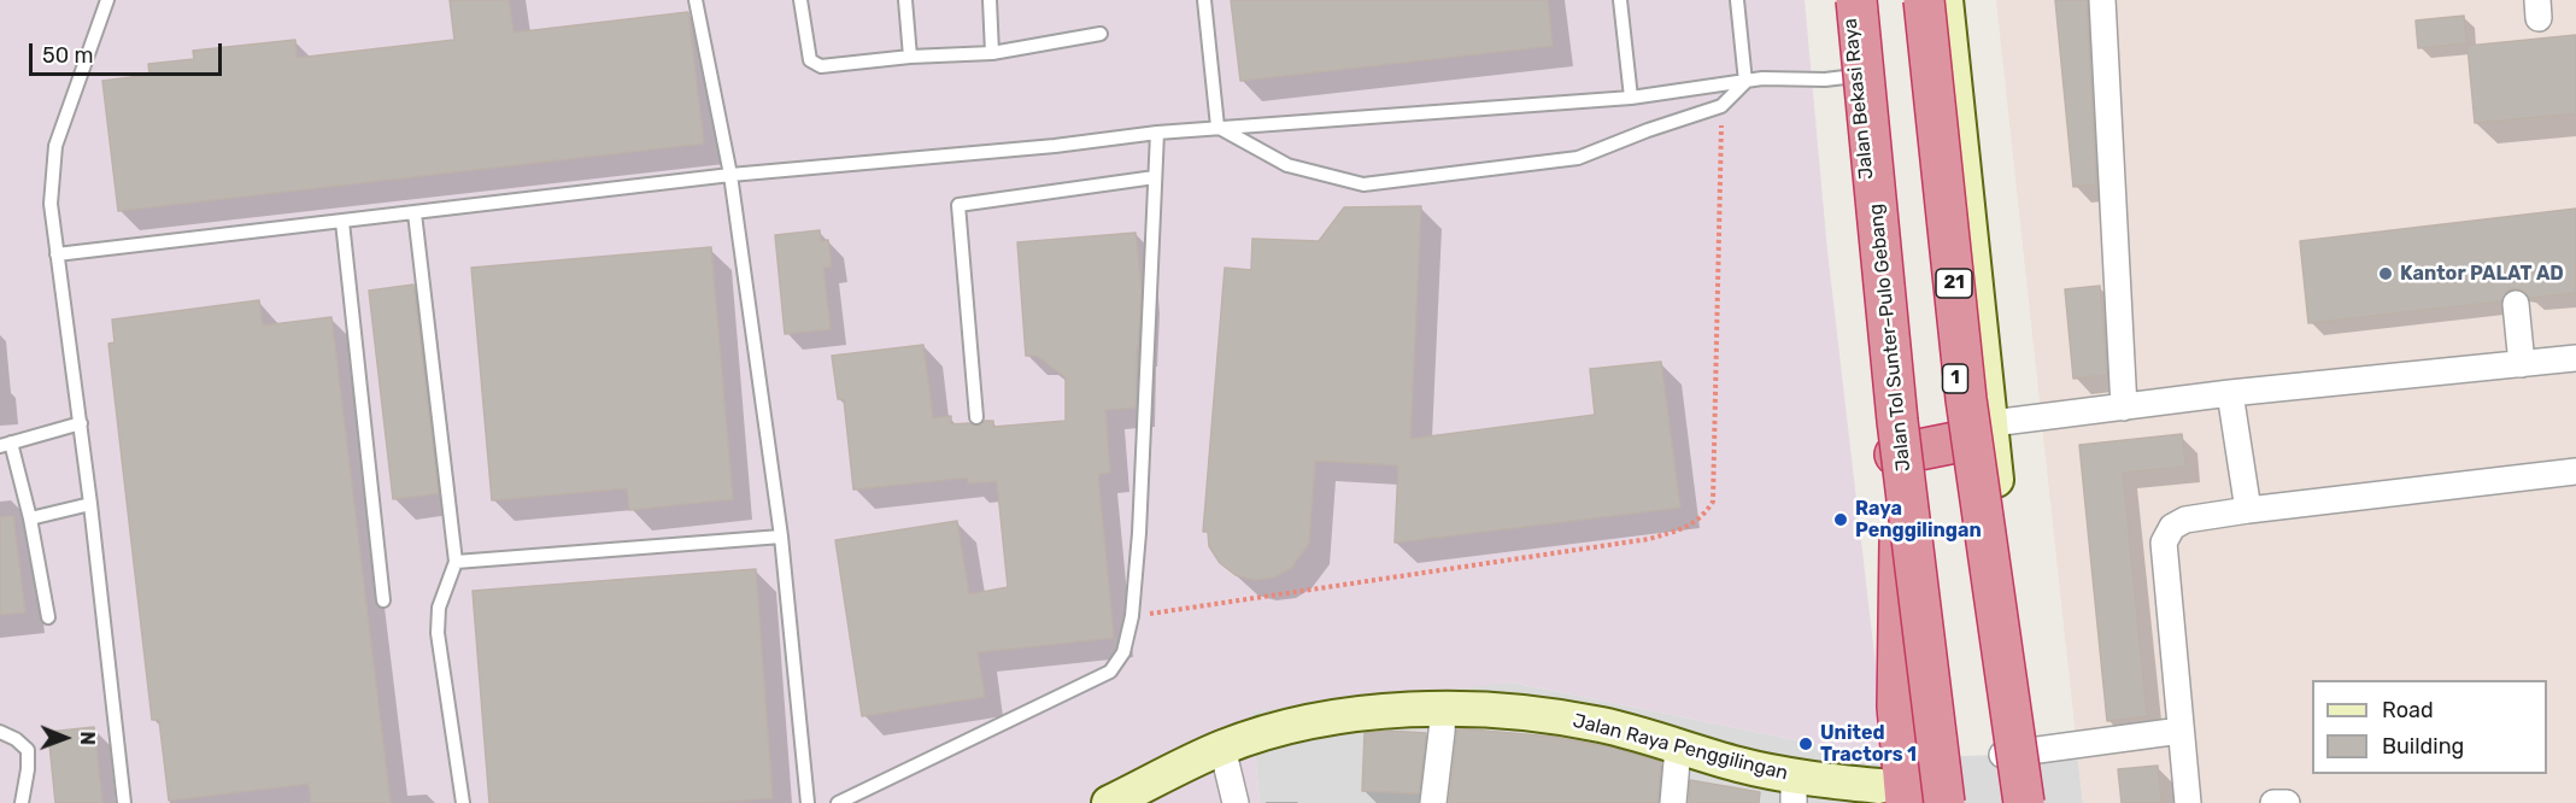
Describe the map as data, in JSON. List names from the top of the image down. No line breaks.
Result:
{"streets":{"highway":["Jalan Bekasi Raya","21","Jalan Tol Sunter–Pulo Gebang","1"],"street":["Jalan Raya Penggilingan"]},"crossings":[["Jalan Bekasi Raya","Jalan Raya Penggilingan"],["21","1"]],"places":["Kantor PALAT AD","Raya Penggilingan","United Tractors 1"],"legend":["Road","Building"],"scale_bar":"50 m","north":"right"}
